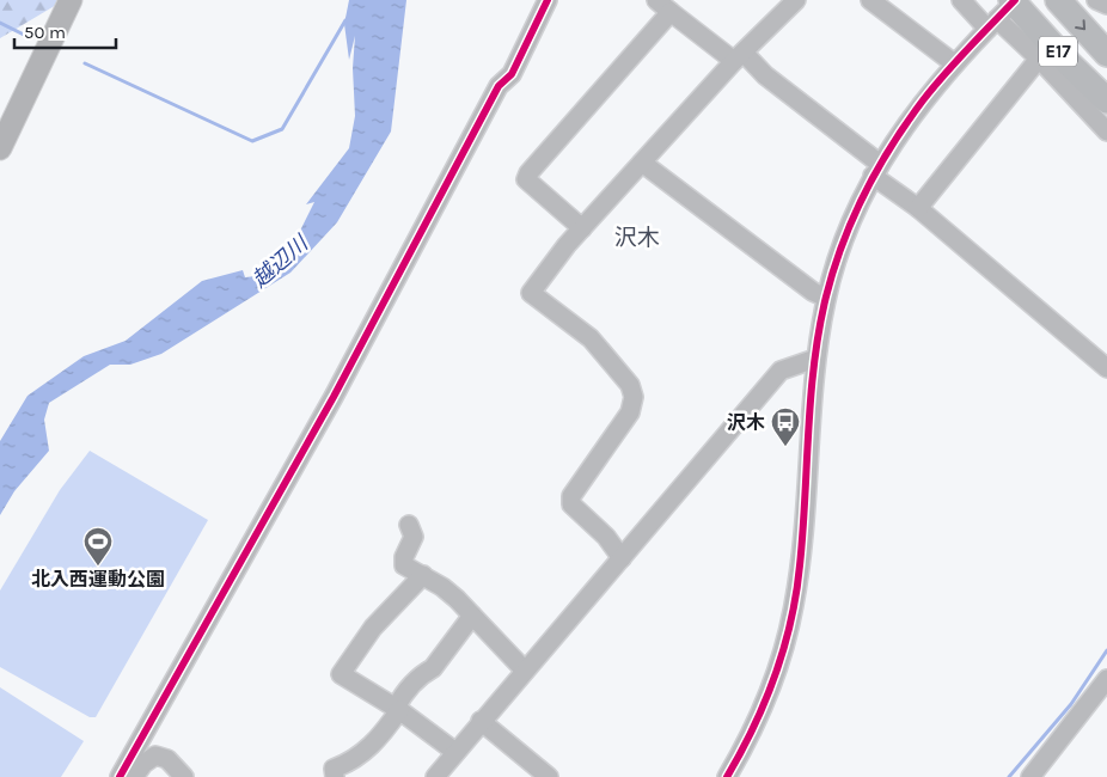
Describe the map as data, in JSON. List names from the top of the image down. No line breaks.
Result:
{"streets":{"highway":["E17"]},"districts":["沢木"],"water":["越辺川"],"places":{"bus stop":["沢木"],"sports":["北入西運動公園"]},"scale_bar":"50 m"}
